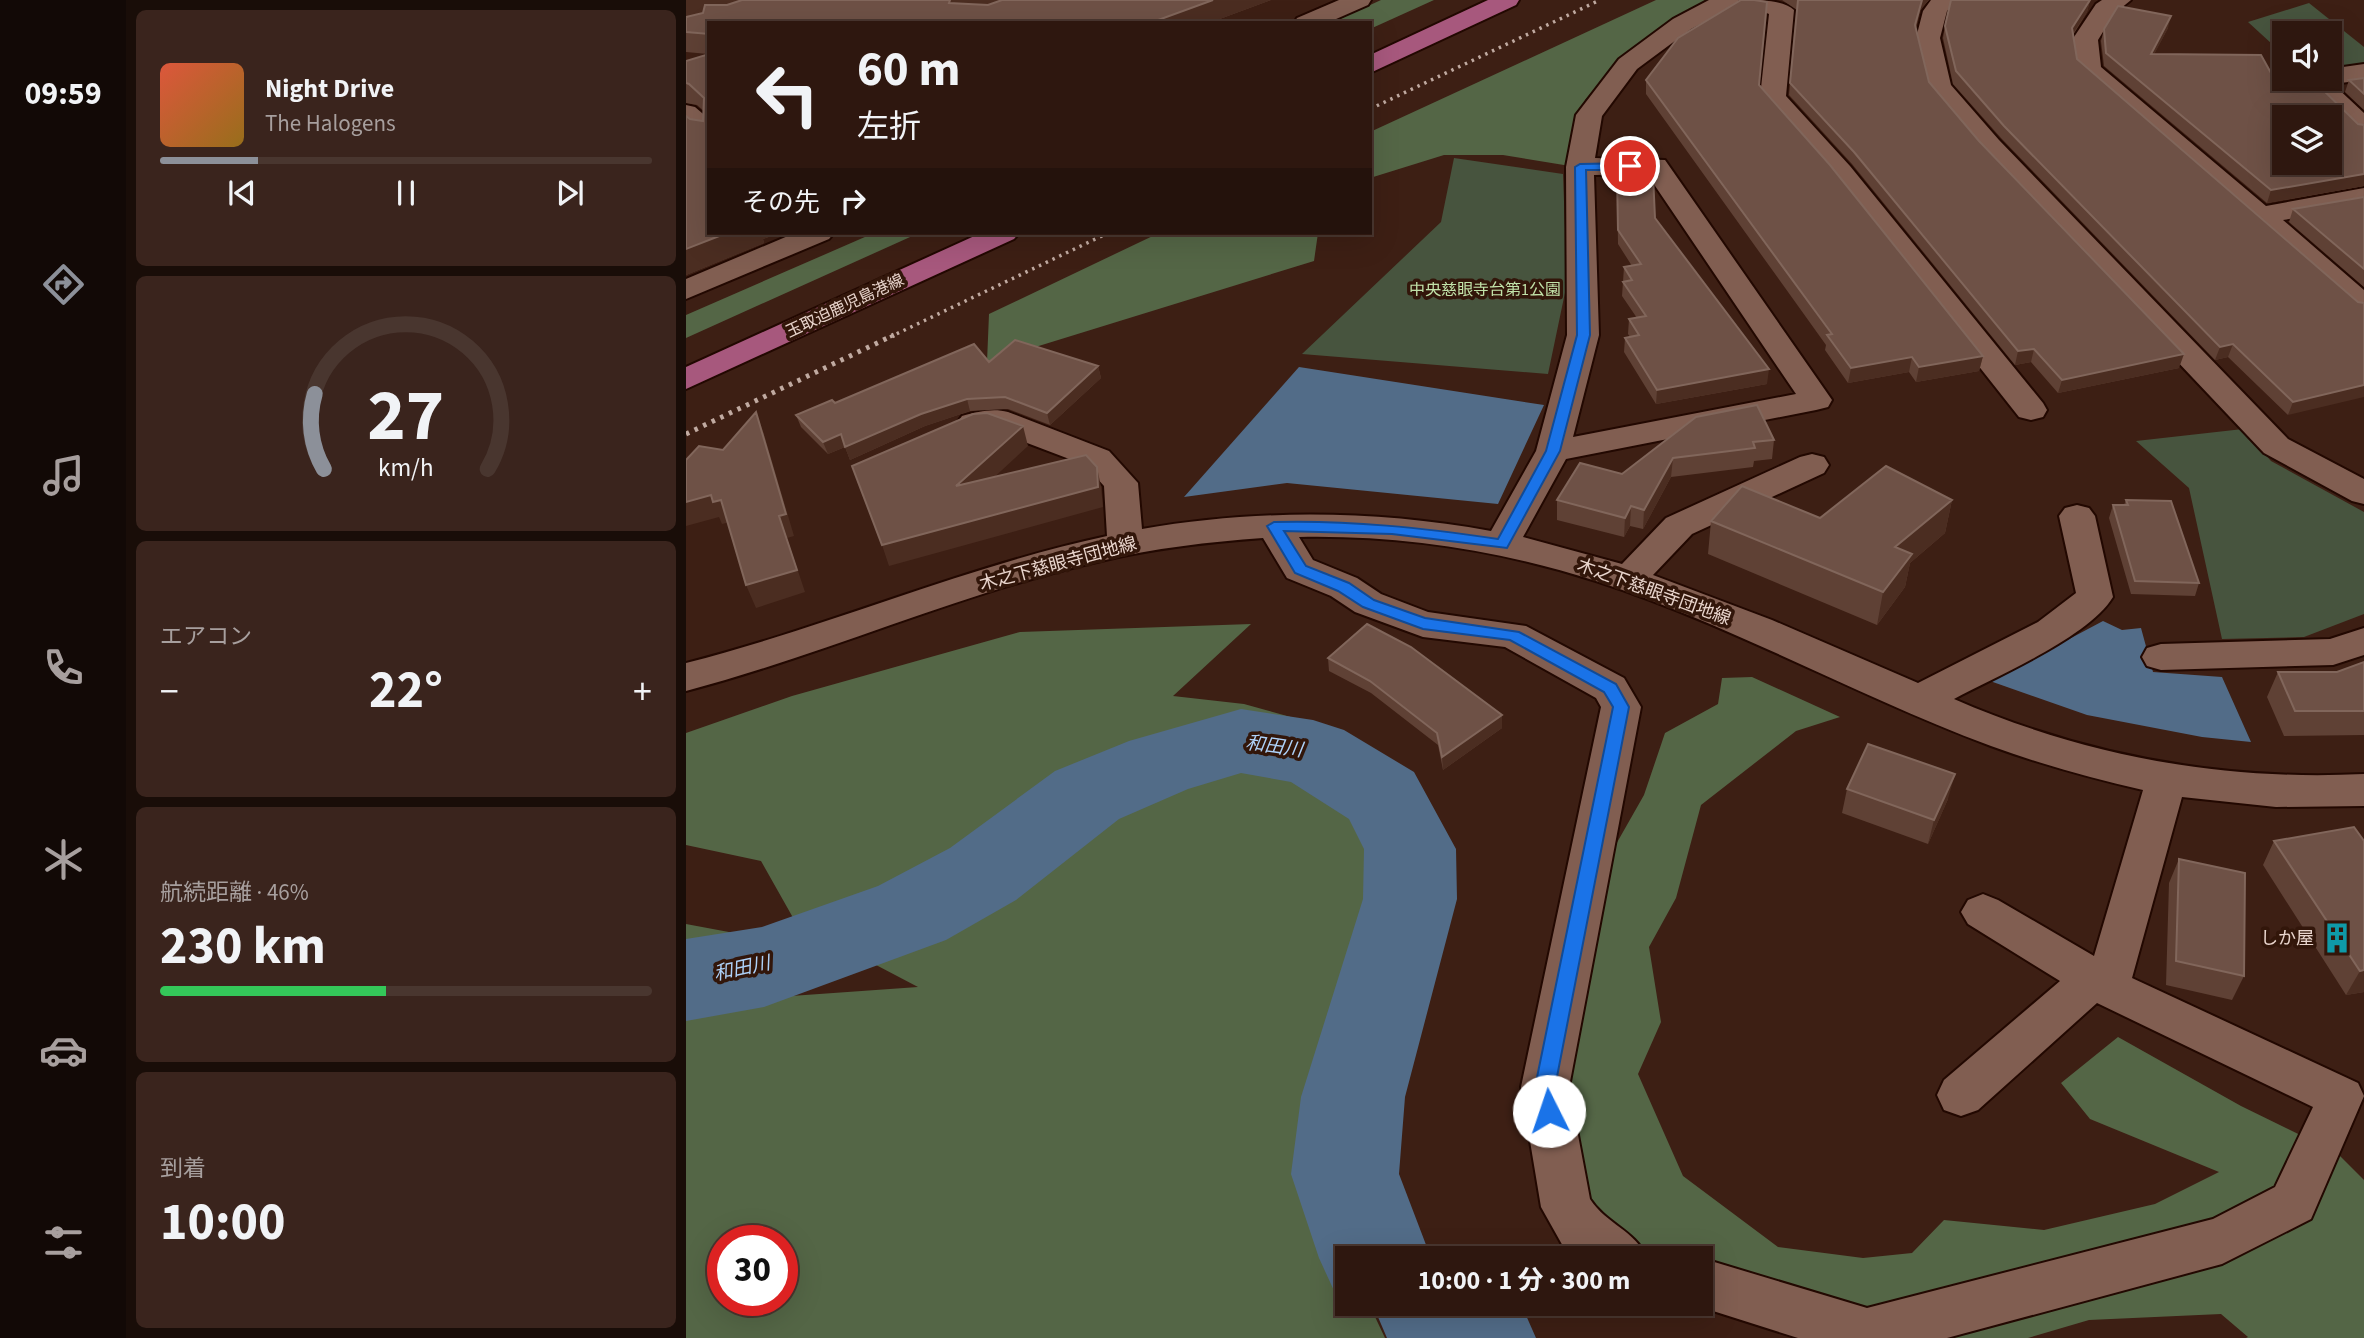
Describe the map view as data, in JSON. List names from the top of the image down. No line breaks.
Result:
{"streets":{"main road":["玉取迫鹿児島港線"],"street":["木之下慈眼寺団地線"]},"water":["和田川"],"parks":["中央慈眼寺台第1公園"],"places":{"building":["しか屋"]},"page":{"tabs":"09:59","turn":["60 m","左折"],"song":["Night Drive","The Halogens"],"then":"その先","tile":["エアコン",["航続距離 · 46%","230 km"],["到着","10:00"]],"heat":["−","22°","+"],"limit":"30","trip":"10:00 · 1 分 · 300 m","gauge":["27","km/h"]}}
